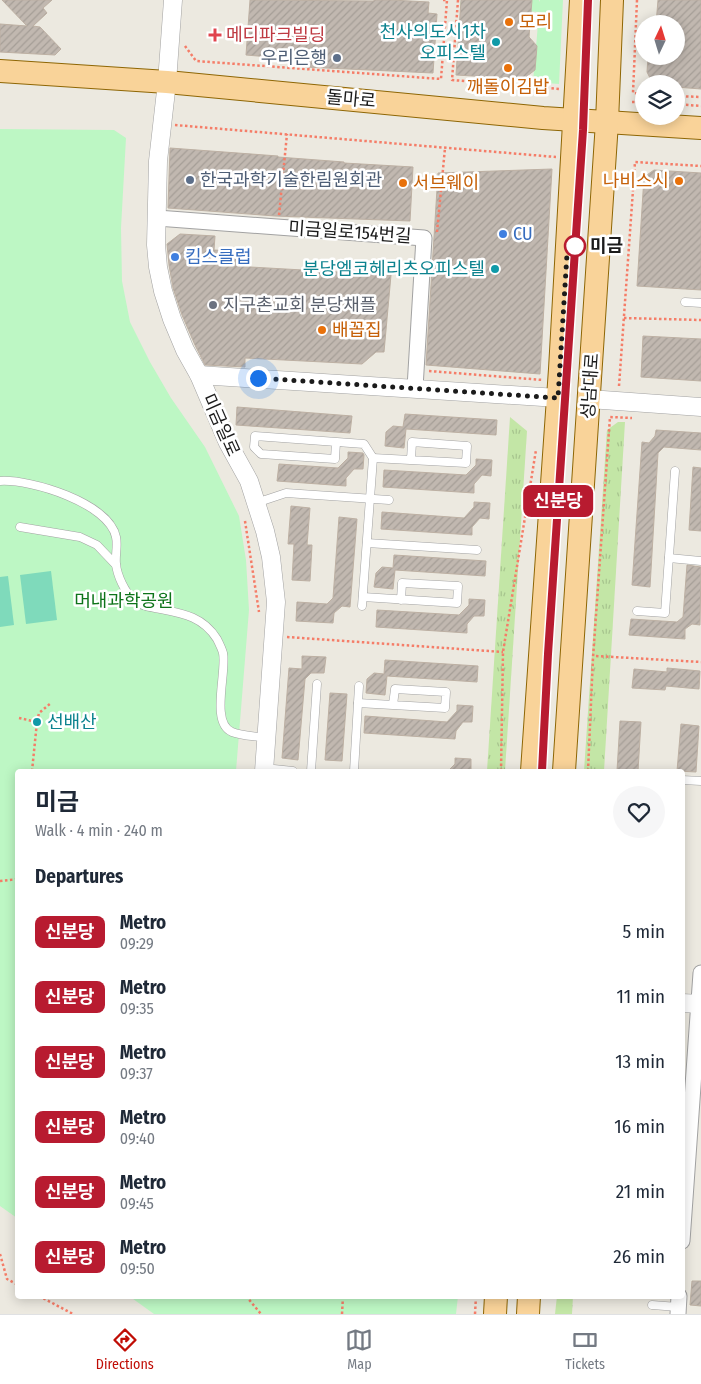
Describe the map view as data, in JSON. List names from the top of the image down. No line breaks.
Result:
{"streets":{"main road":["돌마로","성남대로"],"street":["미금일로154번길","미금일로"]},"crossings":[["돌마로","성남대로"],["돌마로","미금일로"],["미금일로154번길","미금일로"]],"parks":["머내과학공원"],"places":{"other":["모리","천사의도시1차 오피스텔","우리은행","깨돌이김밥","한국과학기술한림원회관","나비스시","서브웨이","CU","미금","킴스클럽","분당엠코헤리츠오피스텔","지구촌교회 분당채플","배꼽집","선배산"],"health":["메디파크빌딩"]},"lines":["metro line 신분당"],"north":"top","page":{"on_map":"신분당","heading":[["미금","Walk · 4 min · 240 m"],"Departures"],"list":[{"mark":"신분당","name":"Metro","note":"09:29","value":"5 min"},{"mark":"신분당","name":"Metro","note":"09:35","value":"11 min"},{"mark":"신분당","name":"Metro","note":"09:37","value":"13 min"},{"mark":"신분당","name":"Metro","note":"09:40","value":"16 min"},{"mark":"신분당","name":"Metro","note":"09:45","value":"21 min"},{"mark":"신분당","name":"Metro","note":"09:50","value":"26 min"}],"tabs":["Directions","Map","Tickets"]}}
